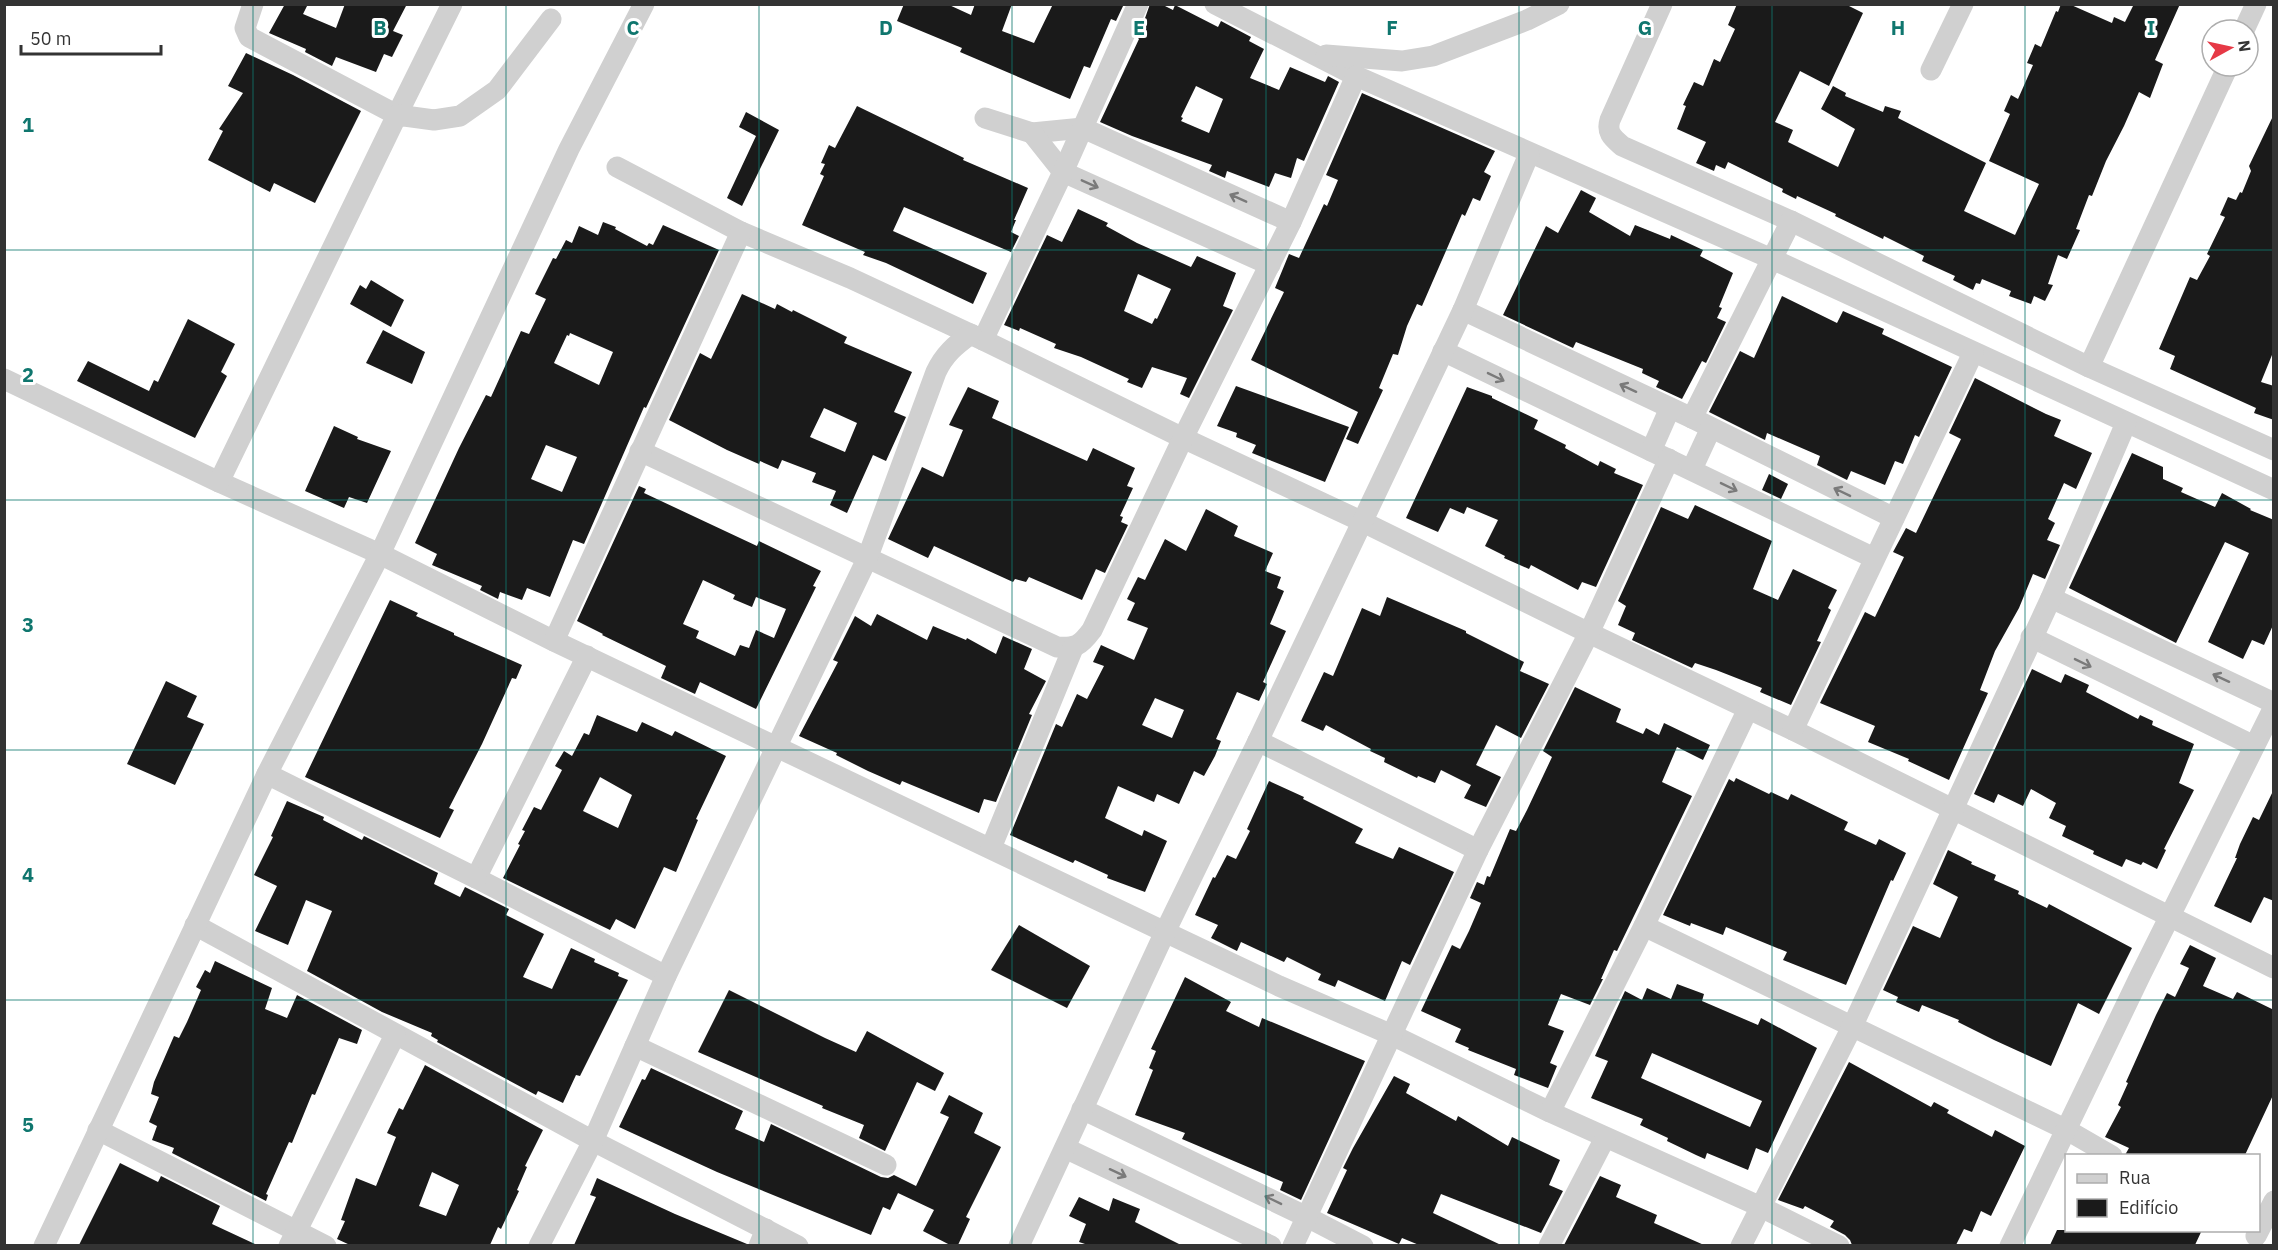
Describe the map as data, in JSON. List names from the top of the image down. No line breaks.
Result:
{"legend":["Rua","Edifício"],"scale_bar":"50 m","north":"right","grid":{"columns":["B","C","D","E","F","G","H","I"],"rows":["1","2","3","4","5"]}}
